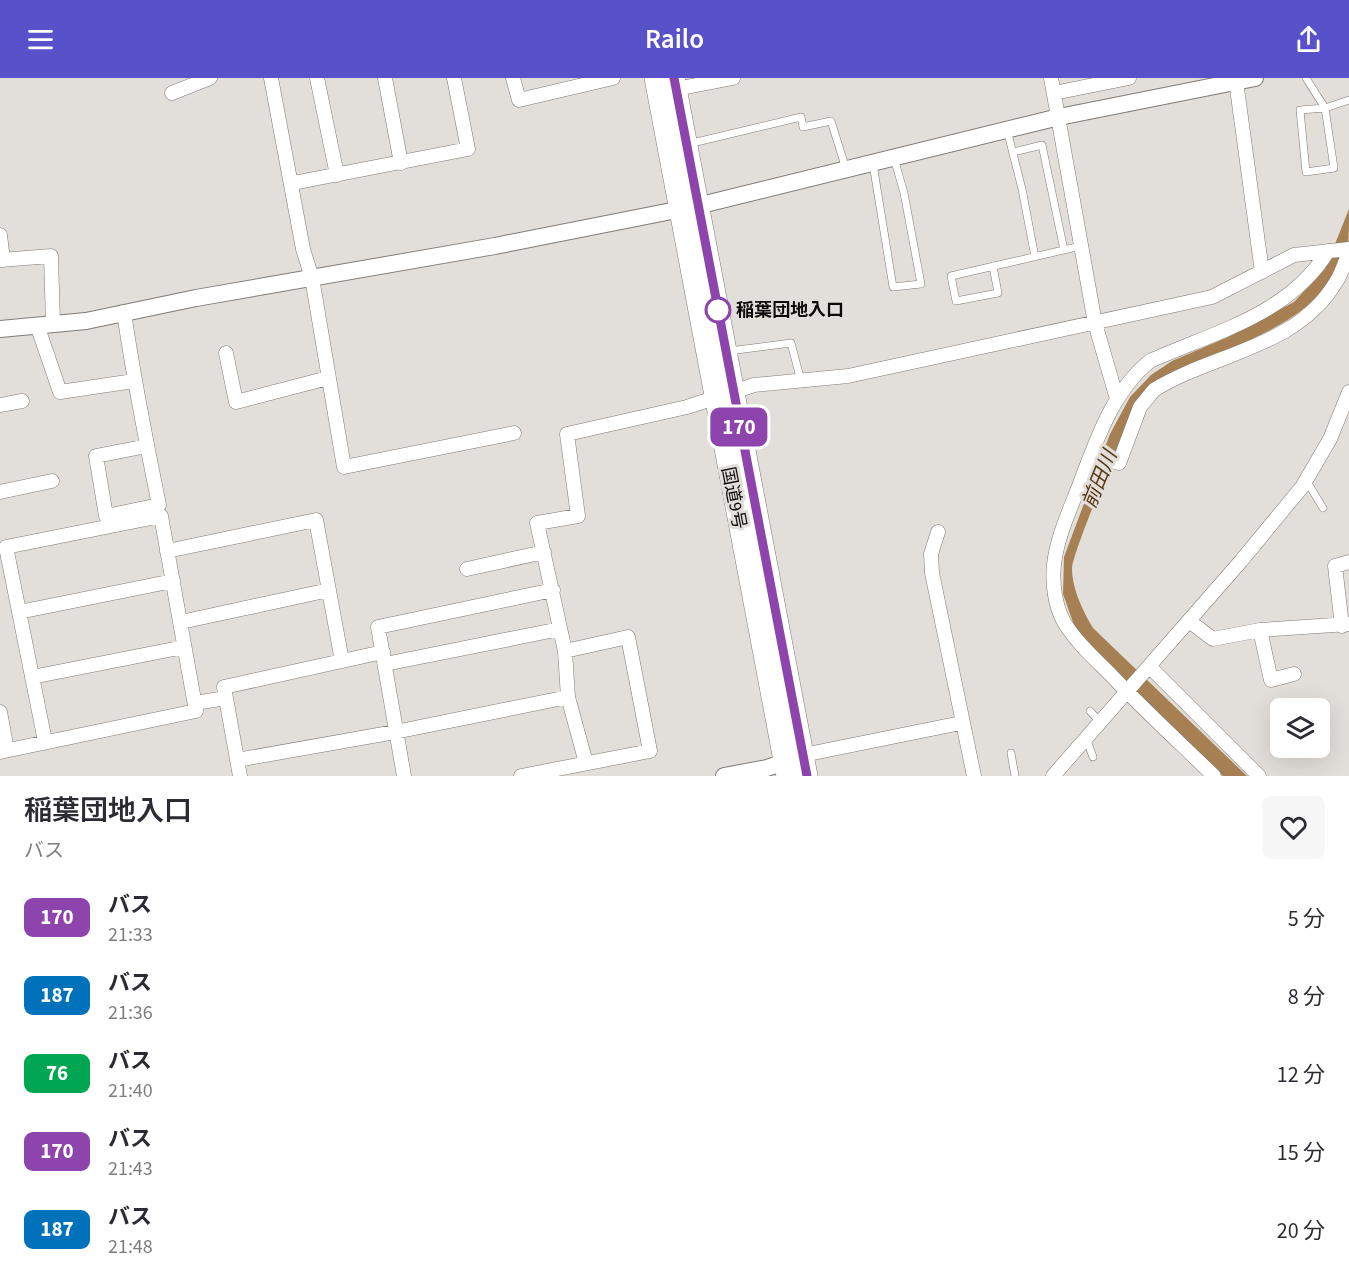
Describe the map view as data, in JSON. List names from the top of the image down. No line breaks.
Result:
{"streets":{"highway":["国道9号"]},"water":["前田川"],"places":["稲葉団地入口"],"lines":["bus line 170"],"page":{"header":"Railo","on_map":"170","heading":["稲葉団地入口","バス"],"list":[{"mark":"170","name":"バス","note":"21:33","value":"5 分"},{"mark":"187","name":"バス","note":"21:36","value":"8 分"},{"mark":"76","name":"バス","note":"21:40","value":"12 分"},{"mark":"170","name":"バス","note":"21:43","value":"15 分"},{"mark":"187","name":"バス","note":"21:48","value":"20 分"}]}}
